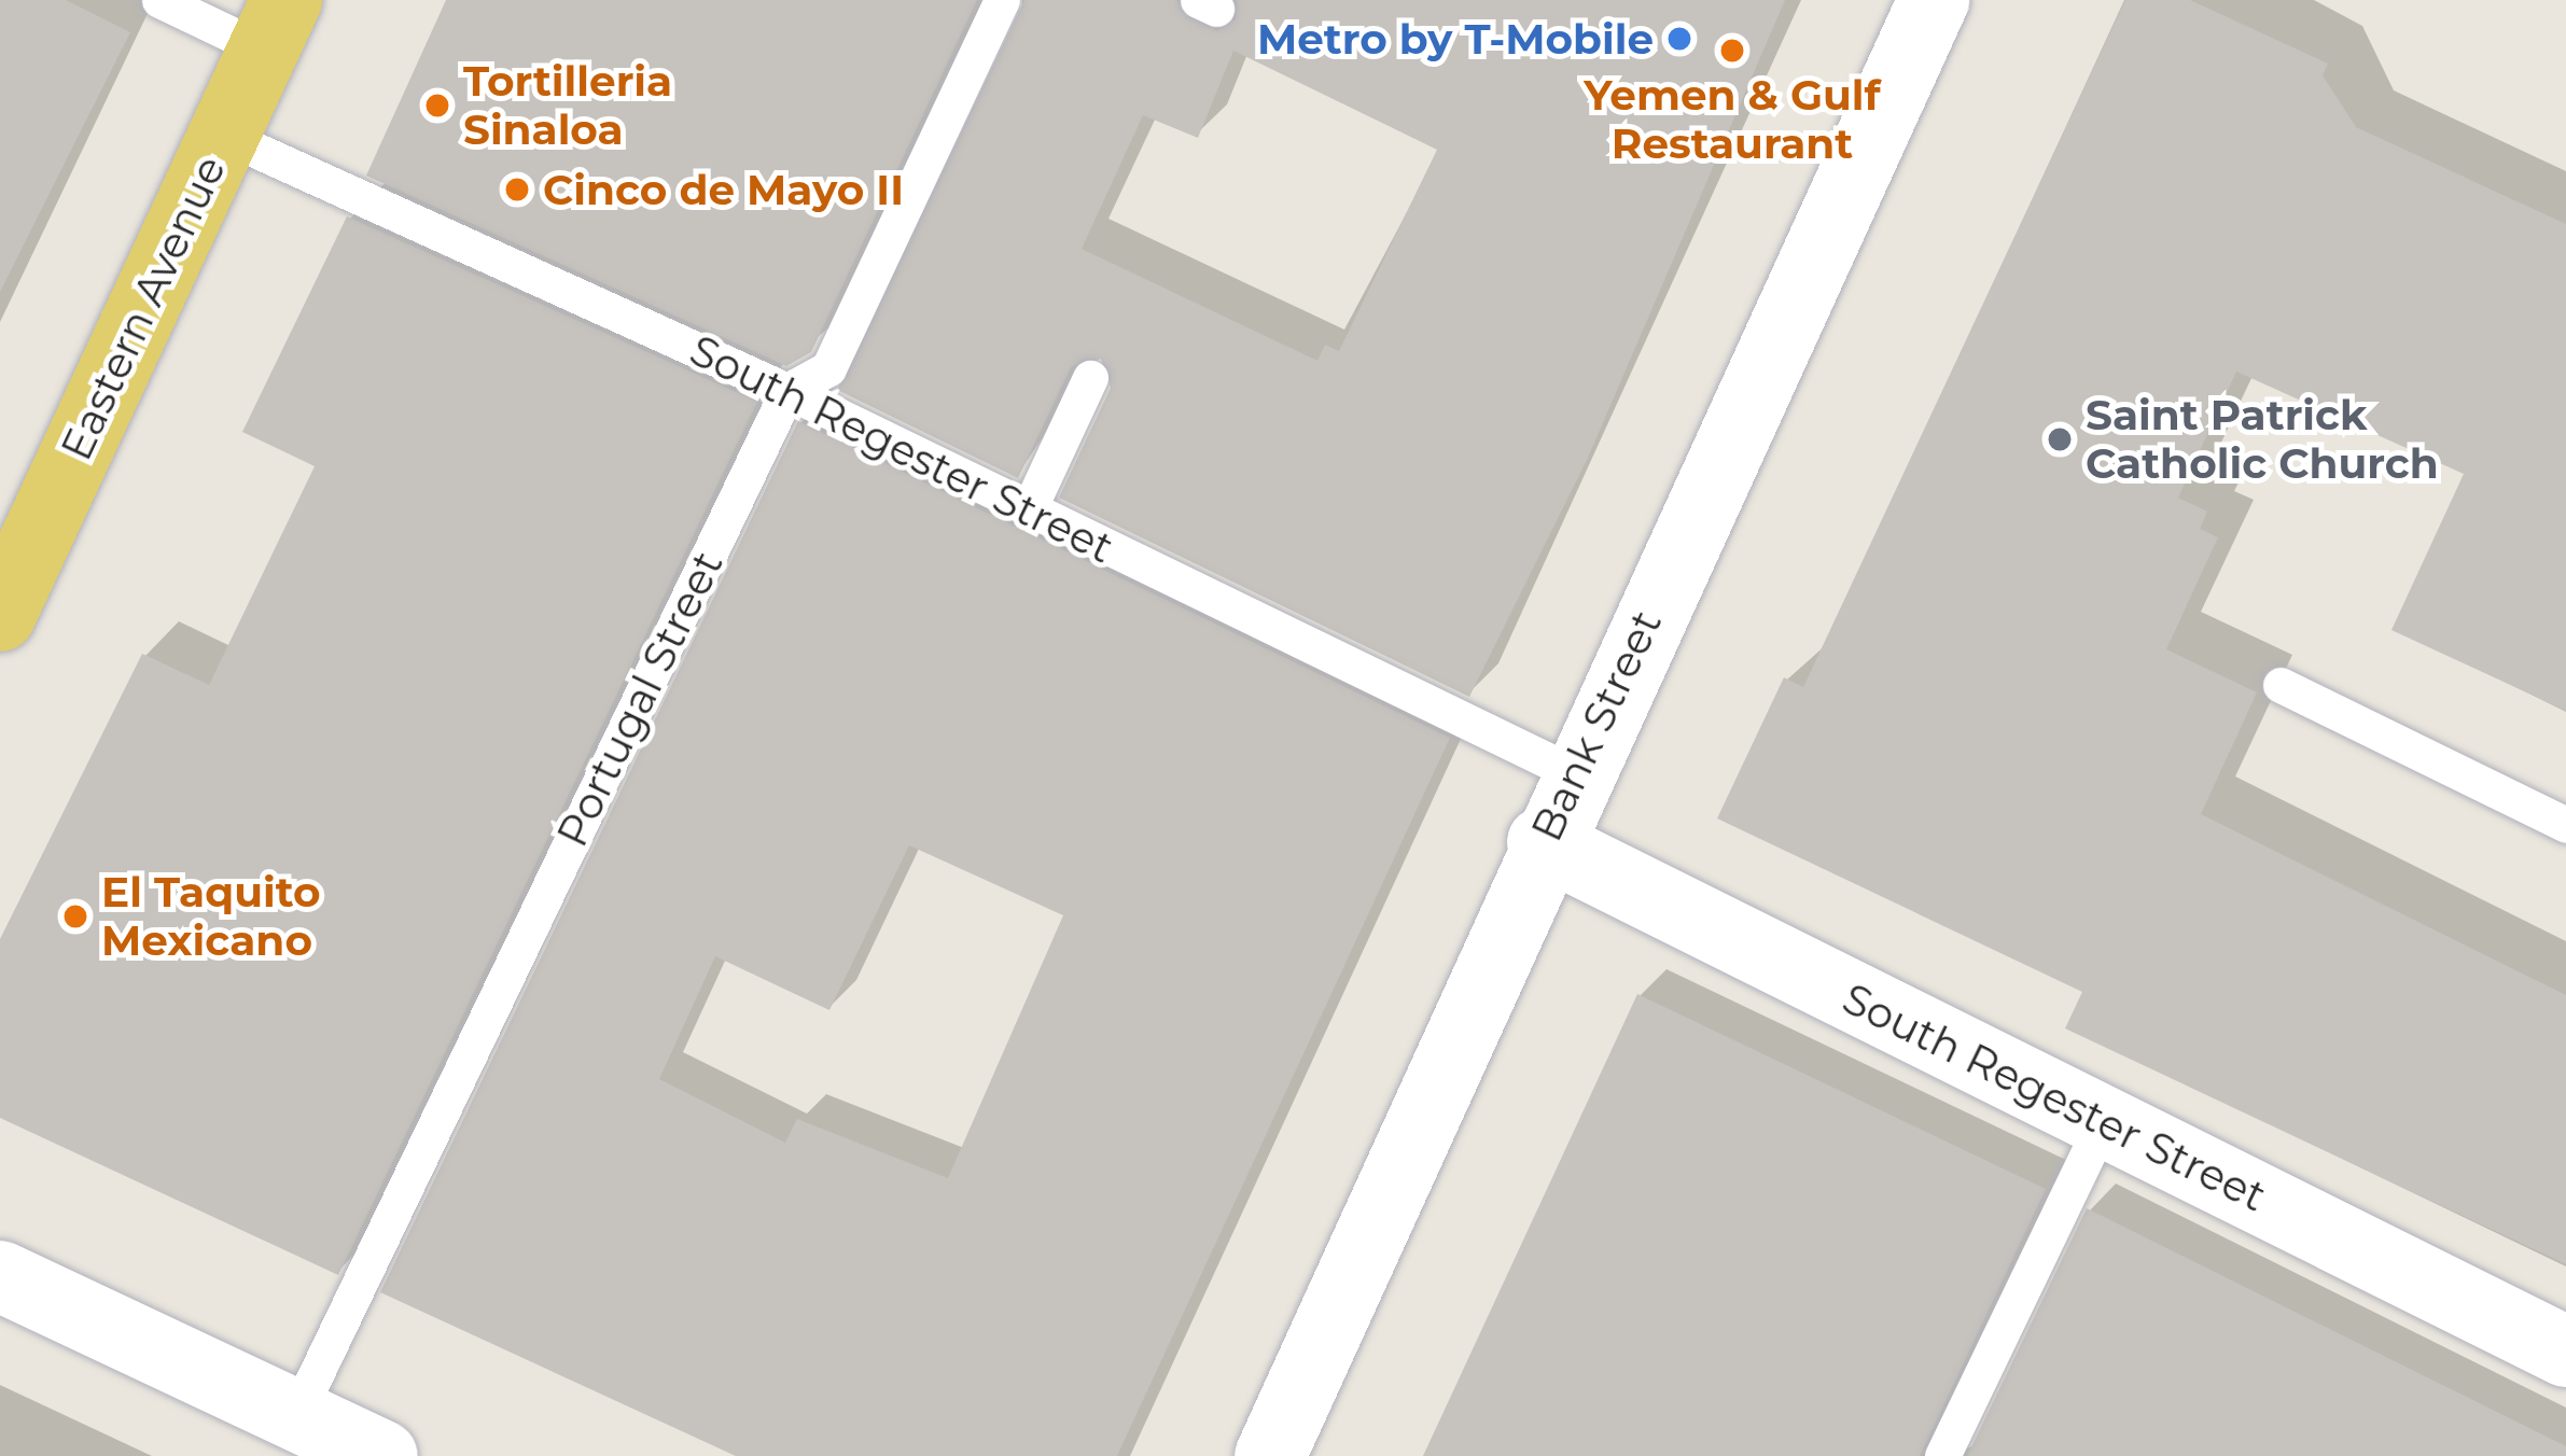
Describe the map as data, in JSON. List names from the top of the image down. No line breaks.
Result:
{"streets":{"main road":["Eastern Avenue"],"street":["South Regester Street","Bank Street"],"lane":["Portugal Street"]},"crossings":[["Eastern Avenue","South Regester Street"],["South Regester Street","Portugal Street"],["South Regester Street","Bank Street"]],"places":["Metro by T-Mobile","Yemen & Gulf Restaurant","Tortilleria Sinaloa","Cinco de Mayo II","Saint Patrick Catholic Church","El Taquito Mexicano"]}
